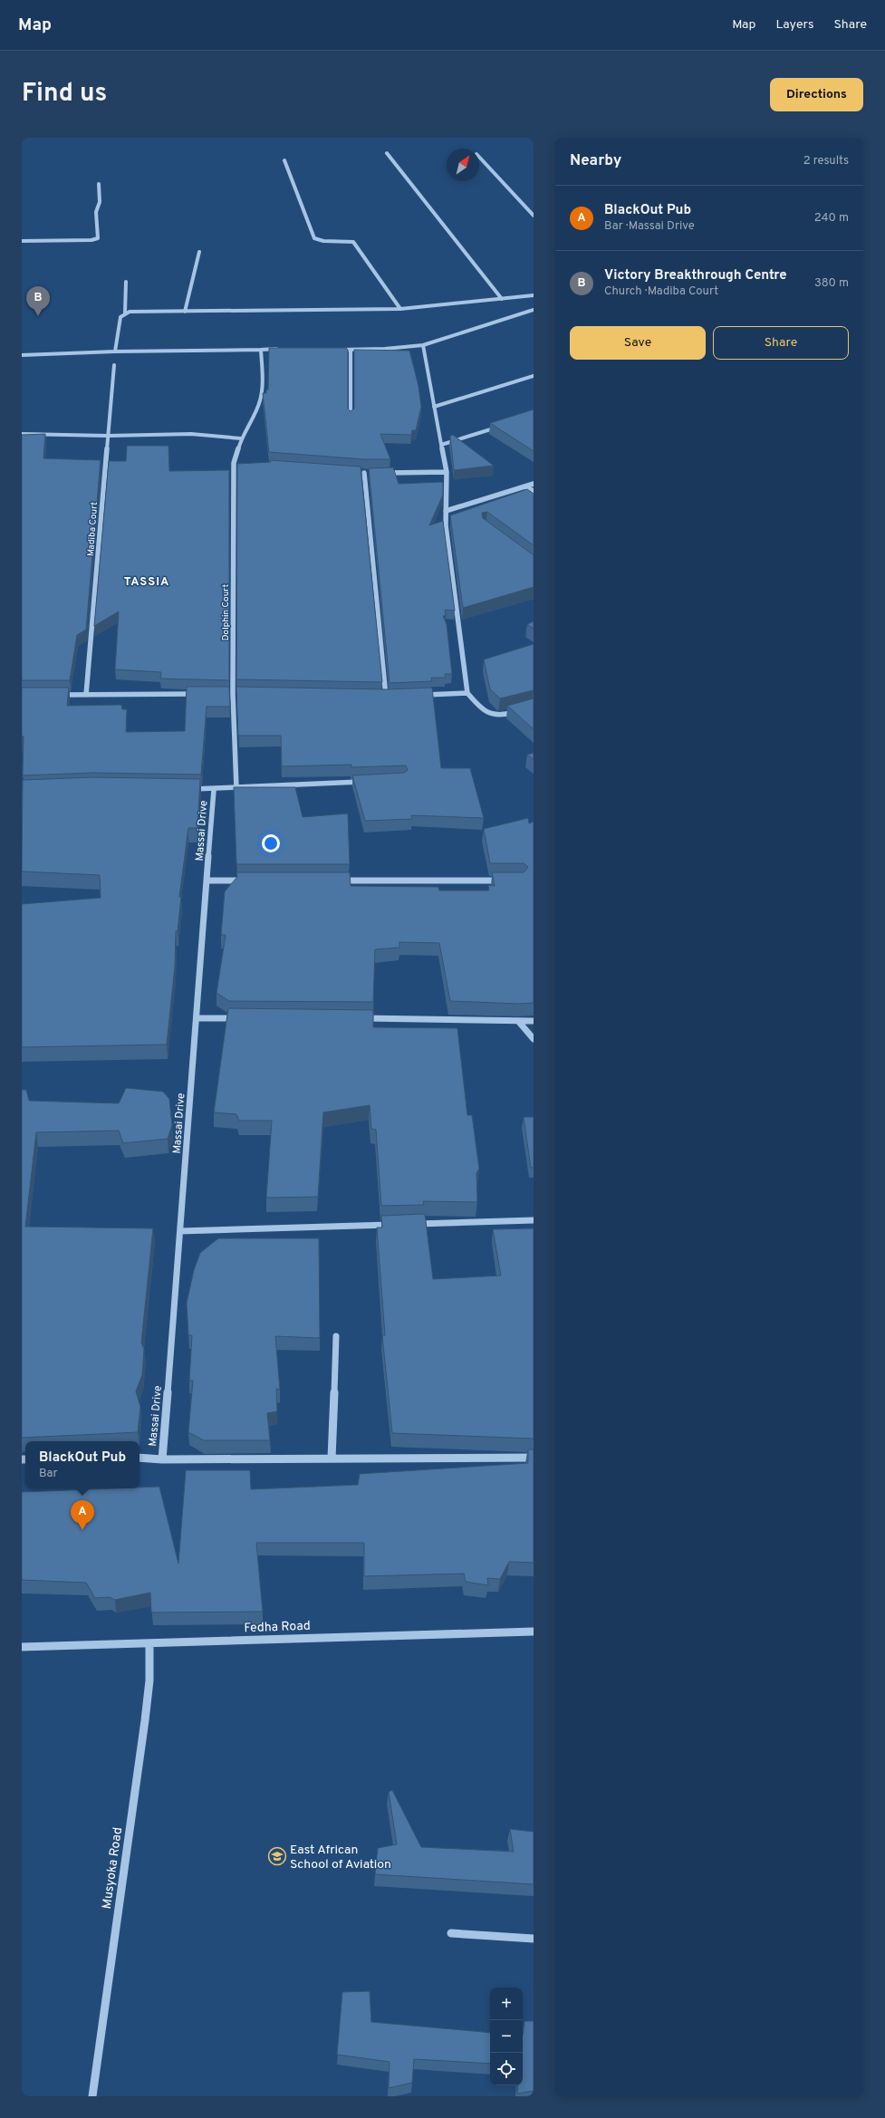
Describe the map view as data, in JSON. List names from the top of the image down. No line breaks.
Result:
{"streets":{"street":["Madiba Court","Dolphin Court","Massai Drive","Fedha Road","Musyoka Road"]},"crossings":[["Fedha Road","Musyoka Road"]],"districts":["TASSIA"],"places":{"school or university":["East African School of Aviation"]},"north":"top right","page":{"header":"Map","nav":["Map","Layers","Share"],"title":"Find us","buttons":["Directions",["Save","Share"]],"heading":["Nearby","2 results"],"list":[{"mark":"A","name":"BlackOut Pub","note":"Bar · Massai Drive","value":"240 m"},{"mark":"B","name":"Victory Breakthrough Centre","note":"Church · Madiba Court","value":"380 m"}],"pins":["B","A"],"popup":["BlackOut Pub","Bar"],"map_buttons":["+","−"]}}
